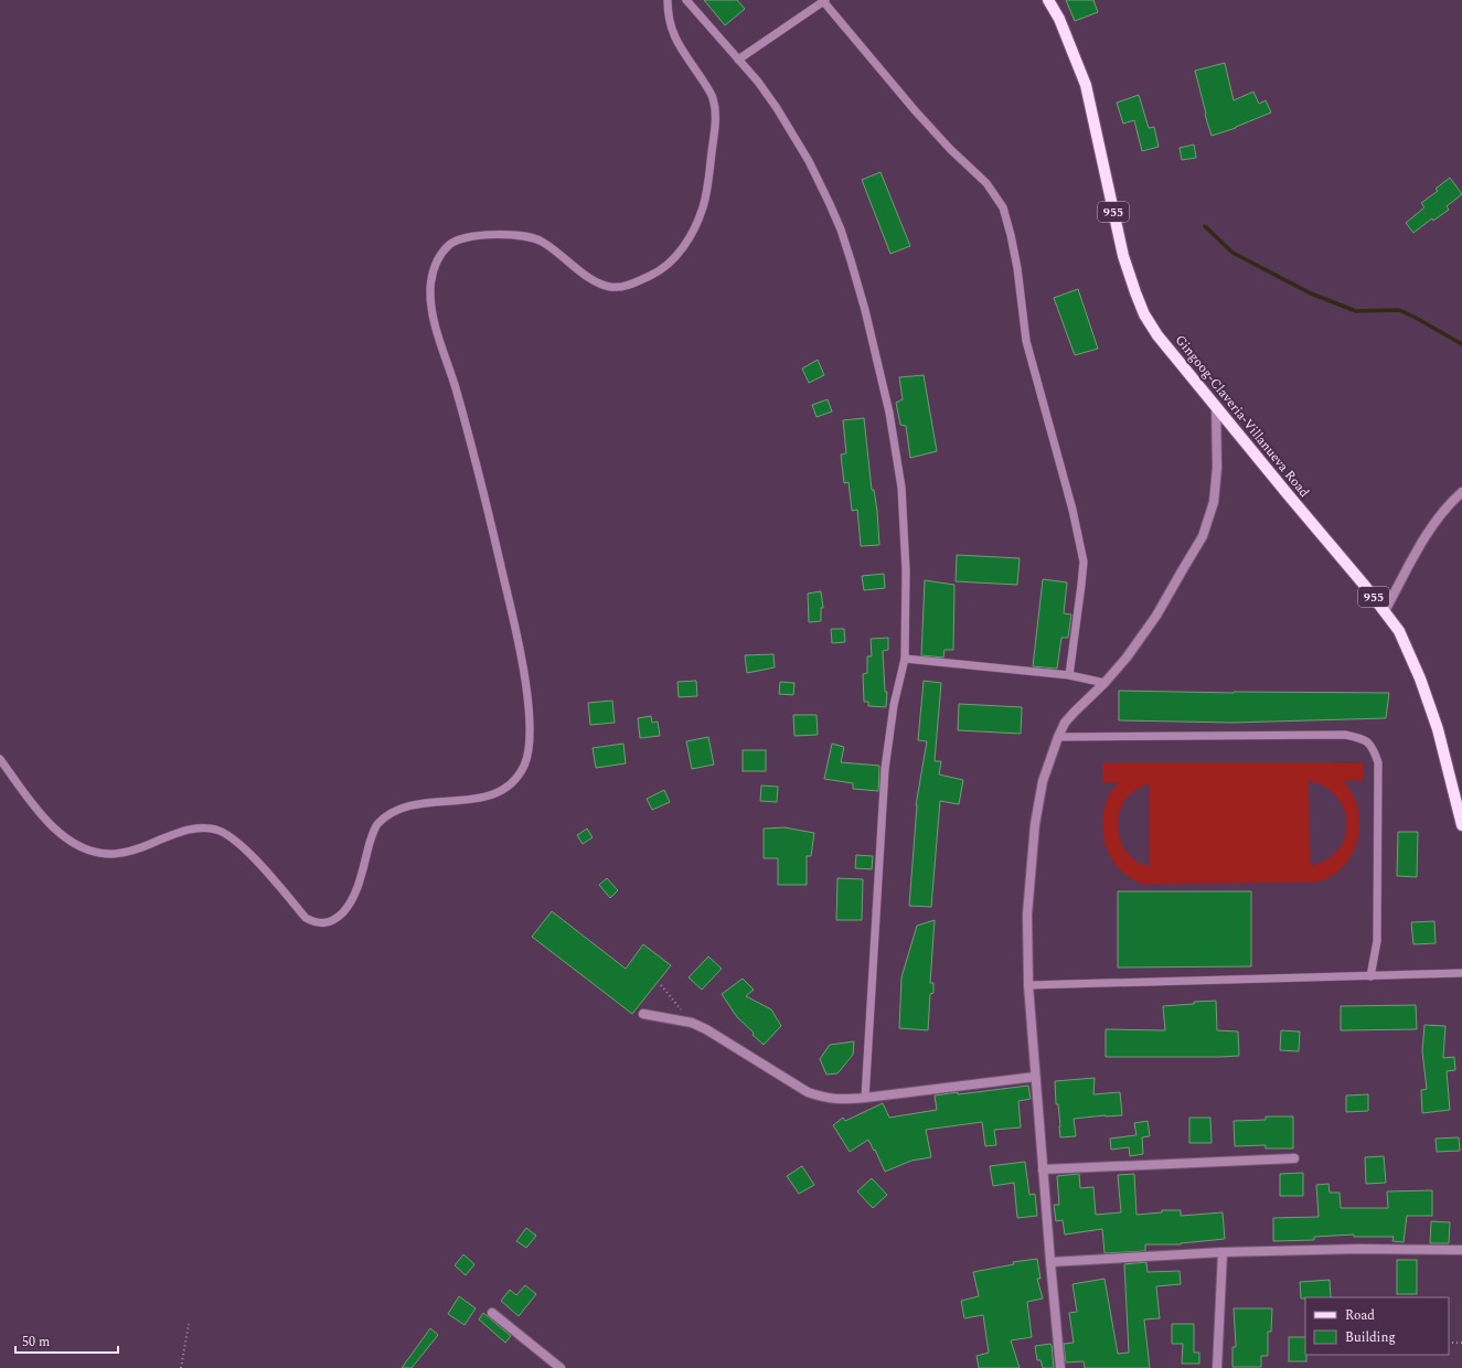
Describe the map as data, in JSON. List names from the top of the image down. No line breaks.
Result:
{"streets":{"main road":["955","Gingoog-Claveria-Villanueva Road"]},"legend":["Road","Building"],"scale_bar":"50 m"}
